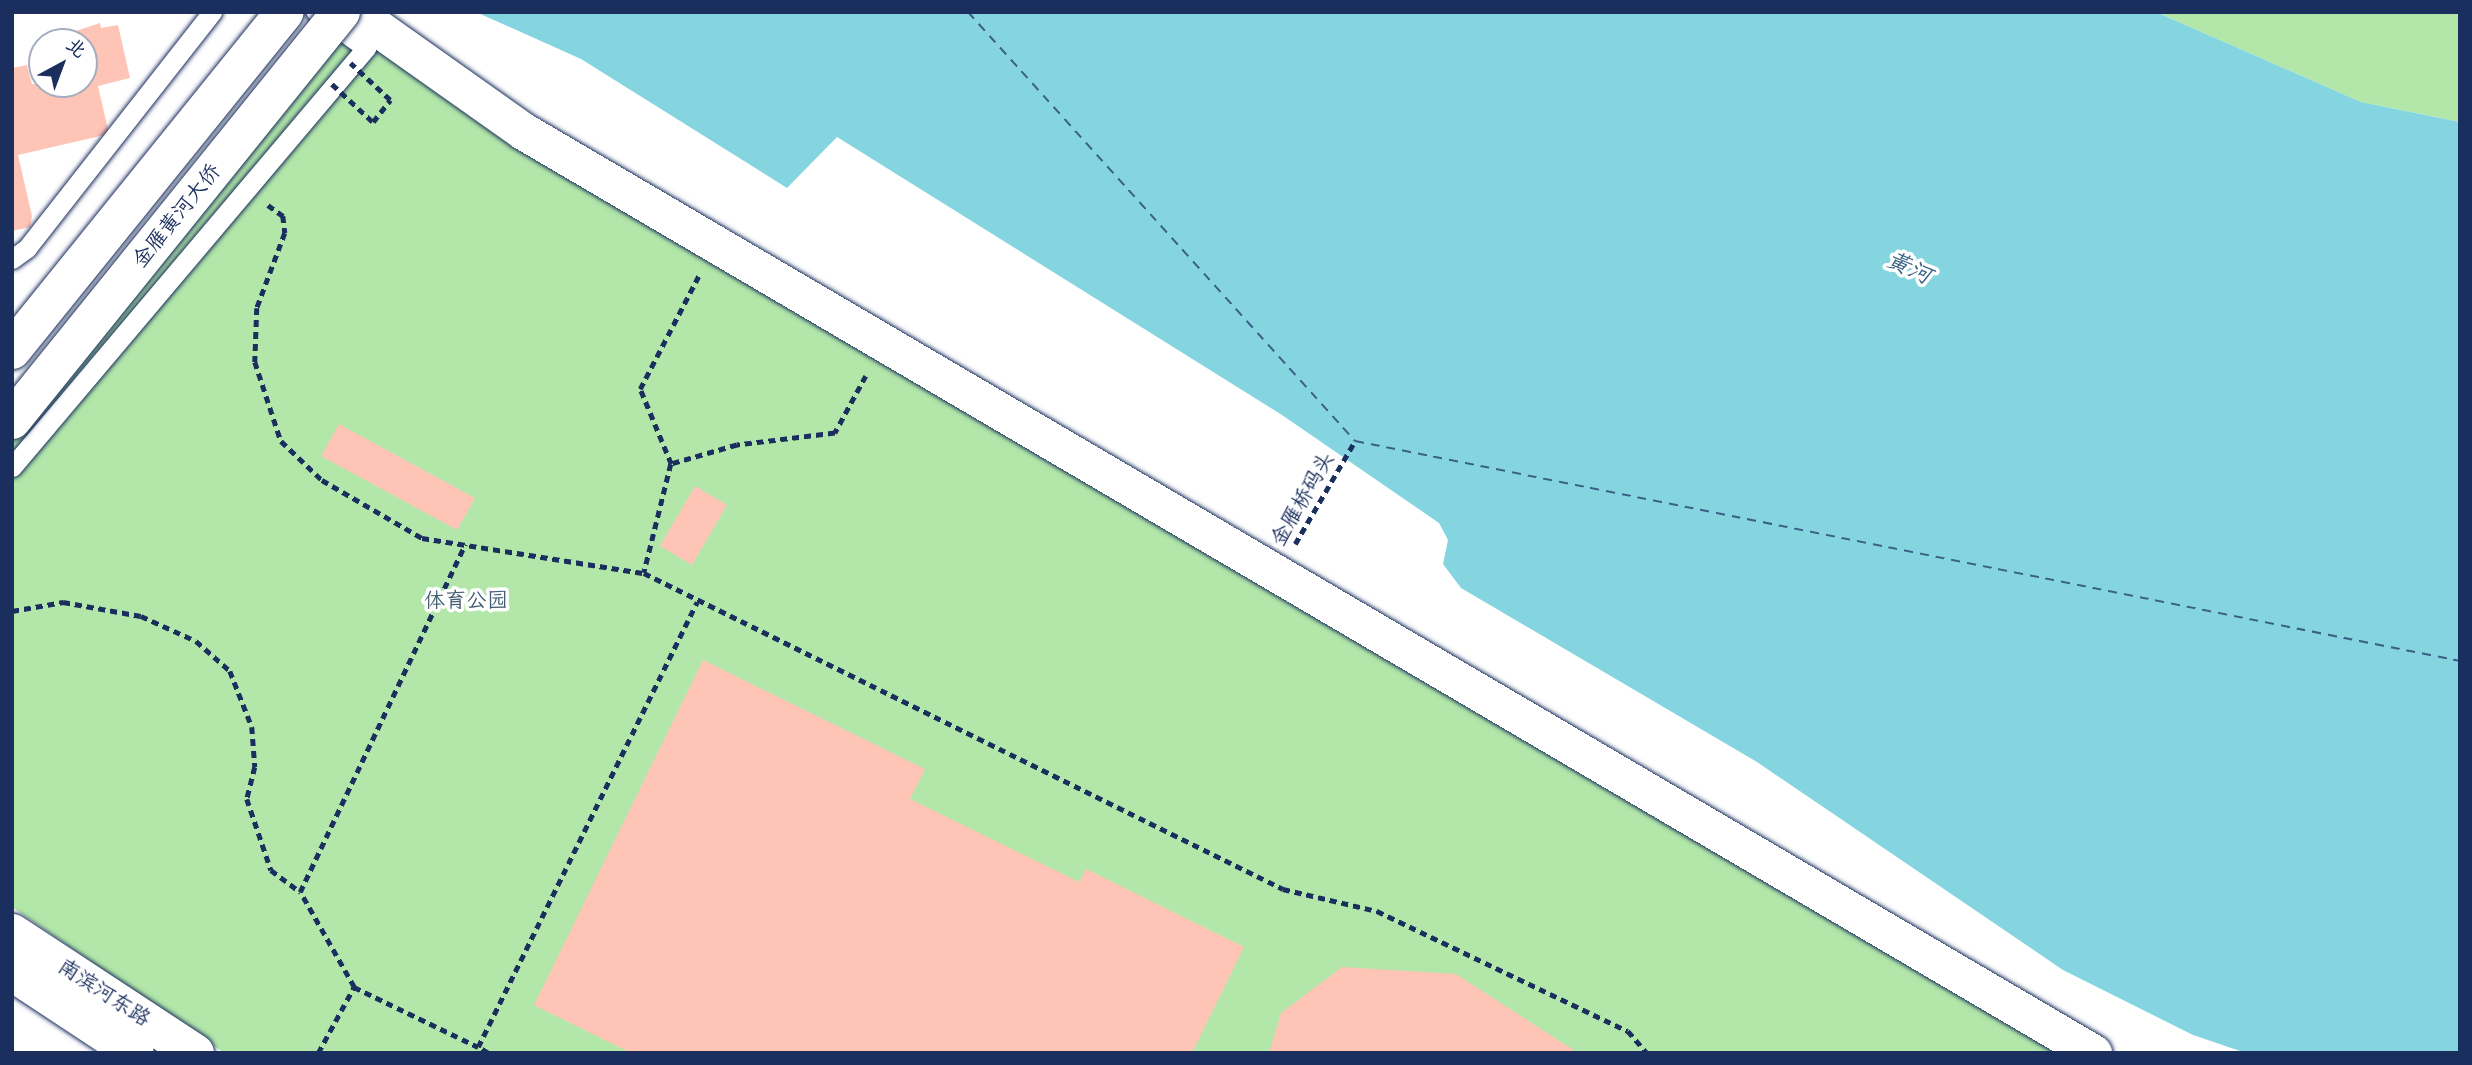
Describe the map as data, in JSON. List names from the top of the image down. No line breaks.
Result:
{"streets":{"main road":["金雁黄河大侨","南滨河东路"],"path":["金雁桥码头"]},"water":["黄河"],"parks":["体育公园"],"north":"top right"}
